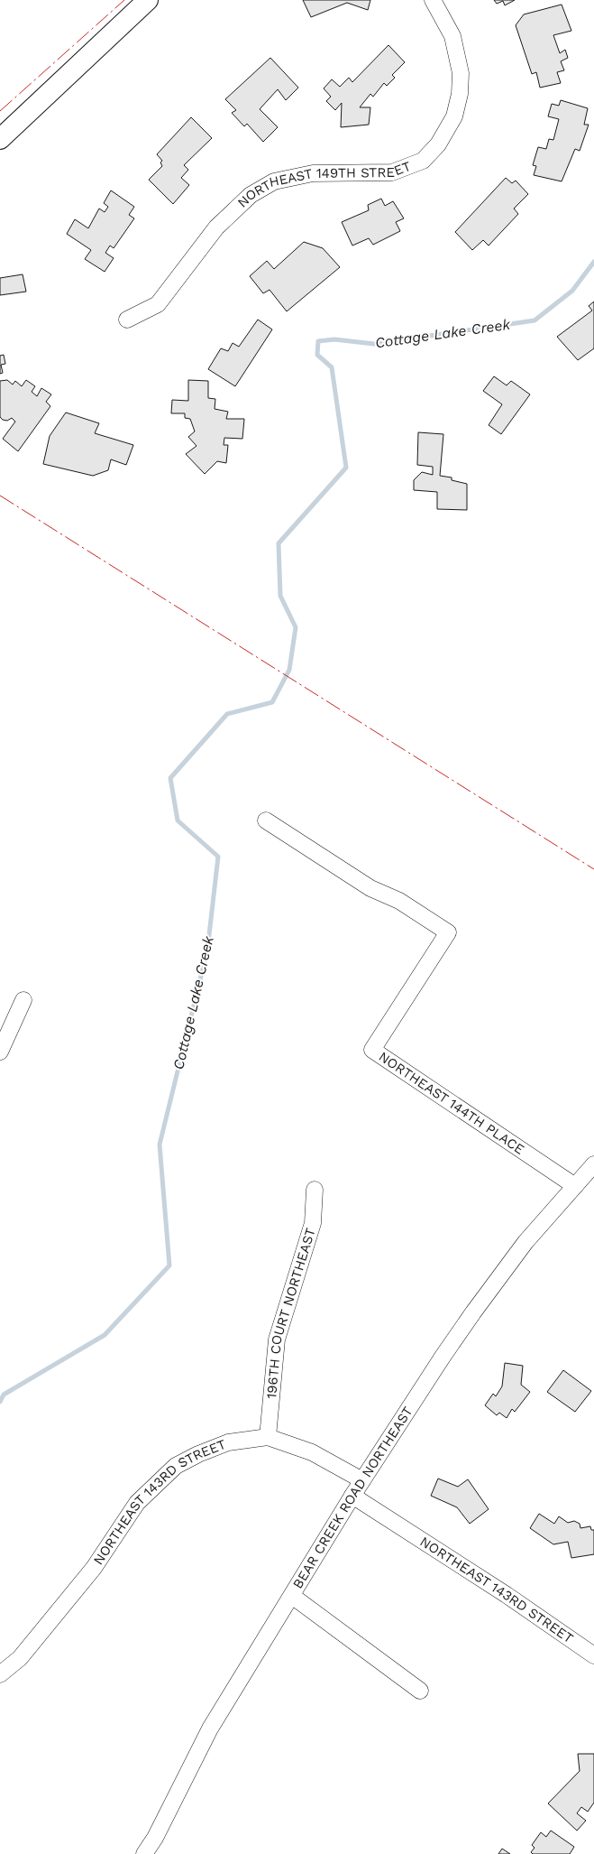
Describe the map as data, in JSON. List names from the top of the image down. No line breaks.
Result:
{"streets":{"street":["NORTHEAST 149TH STREET","NORTHEAST 144TH PLACE","196TH COURT NORTHEAST","BEAR CREEK ROAD NORTHEAST","NORTHEAST 143RD STREET"]},"crossings":[["NORTHEAST 144TH PLACE","BEAR CREEK ROAD NORTHEAST"],["196TH COURT NORTHEAST","NORTHEAST 143RD STREET"],["BEAR CREEK ROAD NORTHEAST","NORTHEAST 143RD STREET"]],"water":["Cottage Lake Creek"]}
